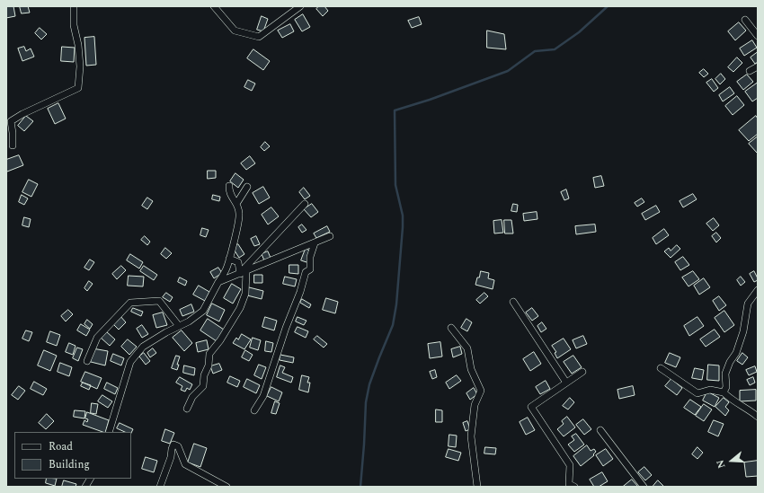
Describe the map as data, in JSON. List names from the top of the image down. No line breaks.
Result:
{"legend":["Road","Building"],"north":"left"}
